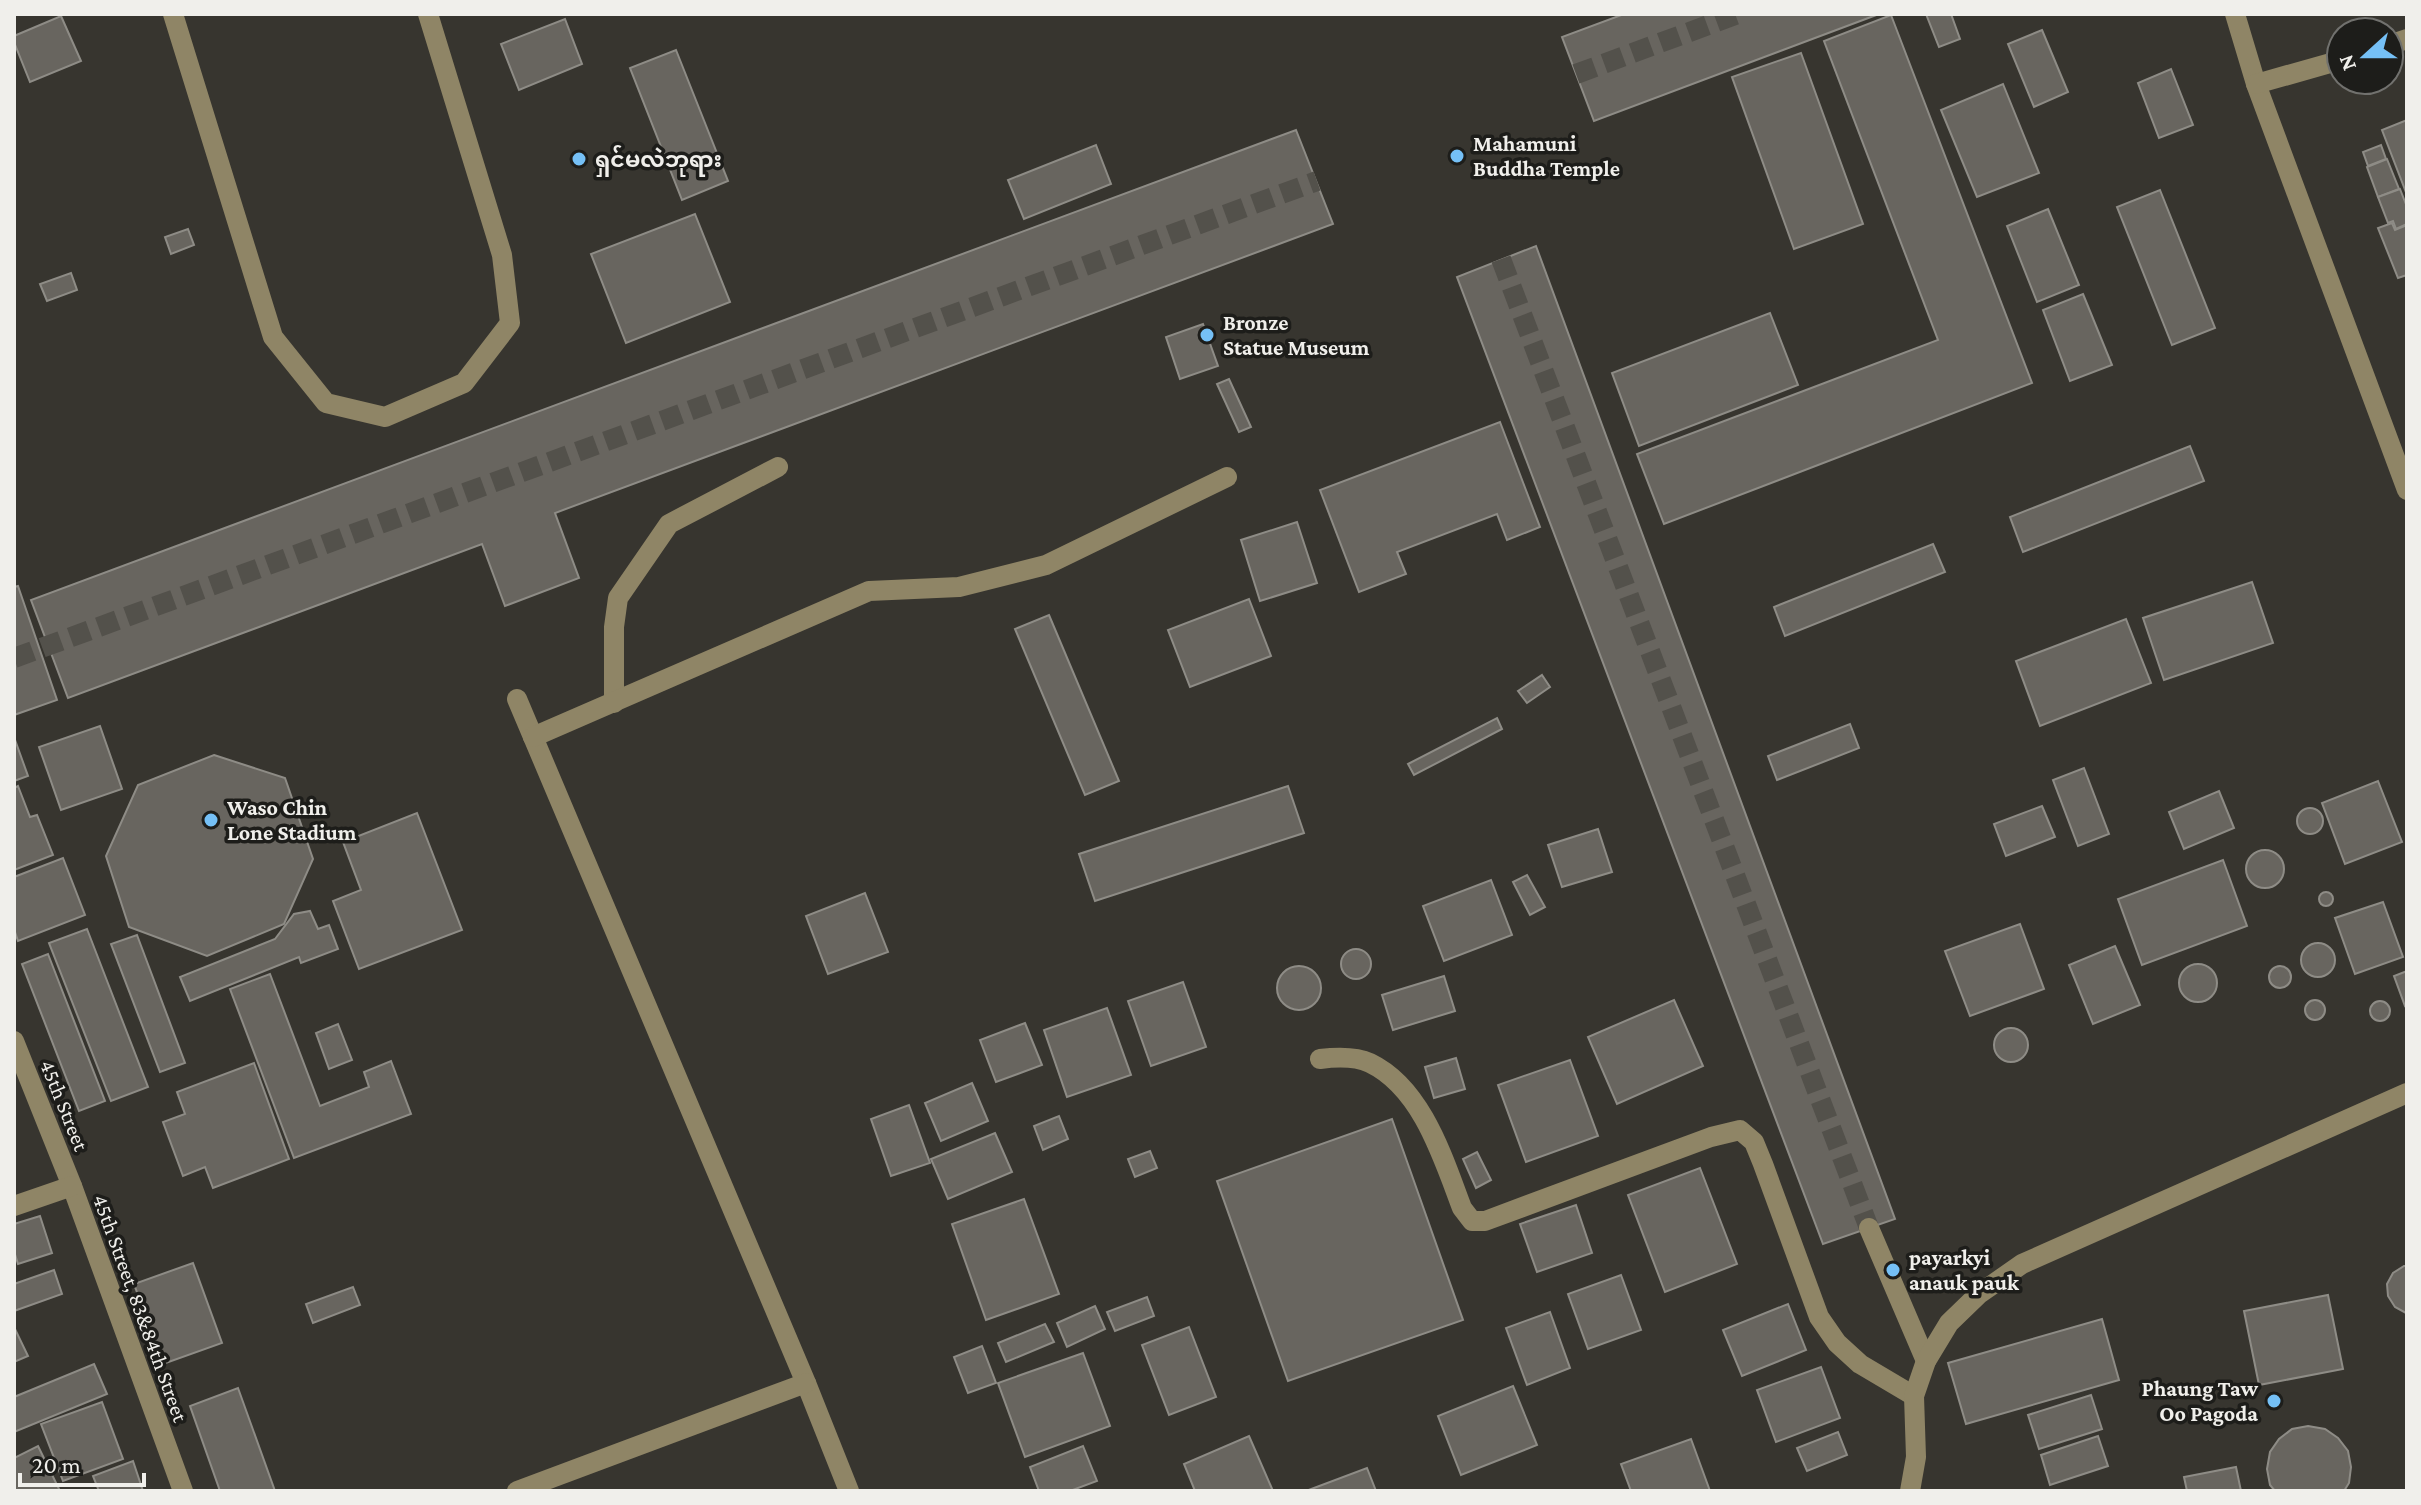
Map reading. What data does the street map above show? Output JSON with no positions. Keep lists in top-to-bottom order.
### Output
{
  "streets": {
    "street": ["45th Street", "45th Street, 83&84th Street"]
  },
  "crossings": [
    ["45th Street", "45th Street, 83&84th Street"]
  ],
  "places": [
    "Mahamuni Buddha Temple",
    "ရှင်မလဲဘုရား",
    "Bronze Statue Museum",
    "Waso Chin Lone Stadium",
    "payarkyi anauk pauk",
    "Phaung Taw Oo Pagoda"
  ],
  "scale_bar": "20 m",
  "north": "left"
}
